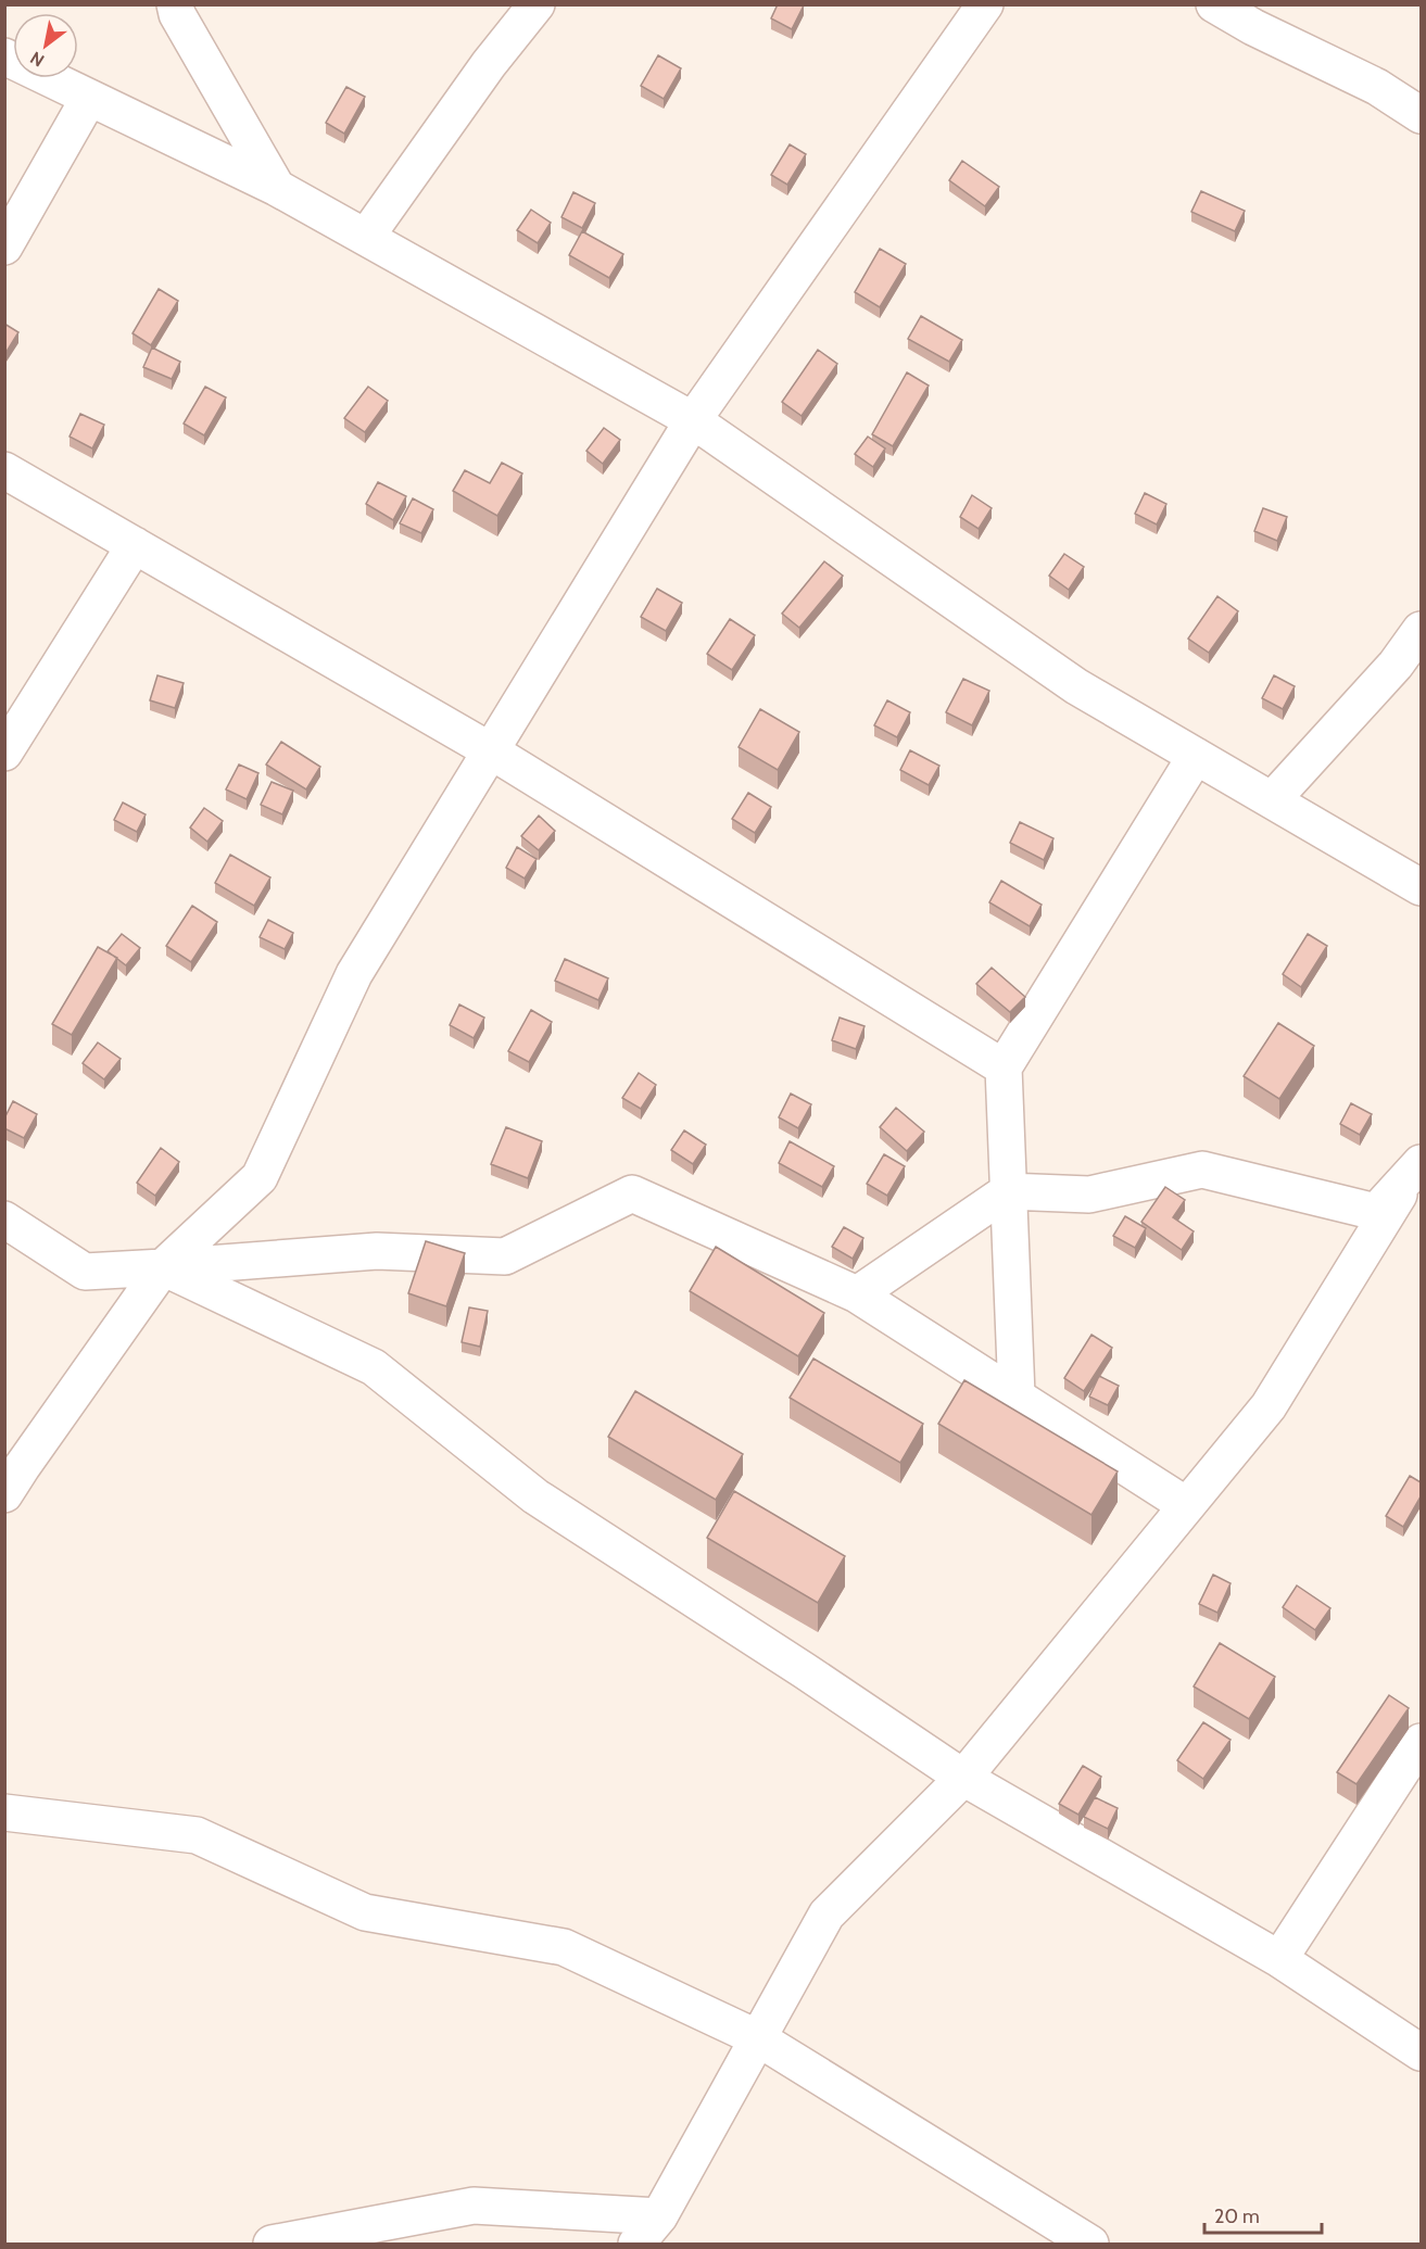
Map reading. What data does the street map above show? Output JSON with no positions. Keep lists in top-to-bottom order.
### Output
{
  "scale_bar": "20 m",
  "north": "bottom left"
}
